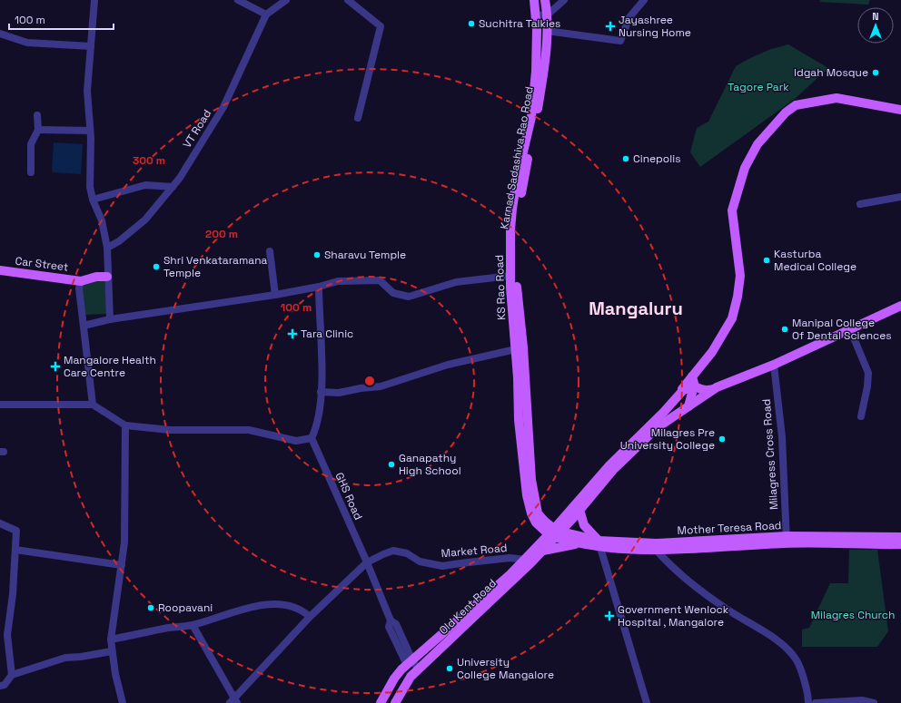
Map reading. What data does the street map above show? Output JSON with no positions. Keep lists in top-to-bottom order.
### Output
{
  "streets": {
    "main road": [
      "Karnad Sadashiva Rao Road",
      "Car Street",
      "KS Rao Road",
      "Mother Teresa Road",
      "Old Kent Road"
    ],
    "street": [
      "VT Road",
      "Milagress Cross Road",
      "GHS Road",
      "Market Road"
    ]
  },
  "crossings": [
    ["Karnad Sadashiva Rao Road", "KS Rao Road"],
    ["Karnad Sadashiva Rao Road", "Old Kent Road"],
    ["Milagress Cross Road", "Mother Teresa Road"],
    ["GHS Road", "Market Road"],
    ["GHS Road", "Old Kent Road"]
  ],
  "districts": ["Mangaluru"],
  "parks": ["Tagore Park", "Milagres Church"],
  "places": {
    "other": [
      "Suchitra Talkies",
      "Idgah Mosque",
      "Cinepolis",
      "Sharavu Temple",
      "Kasturba Medical College",
      "Shri Venkataramana Temple",
      "Manipal College Of Dental Sciences",
      "Milagres Pre University College",
      "Ganapathy High School",
      "Roopavani",
      "University College Mangalore"
    ],
    "health": [
      "Jayashree Nursing Home",
      "Tara Clinic",
      "Mangalore Health Care Centre",
      "Government Wenlock Hospital , Mangalore"
    ]
  },
  "scale_bar": "100 m",
  "north": "top",
  "rings": ["300 m", "200 m", "100 m"]
}
